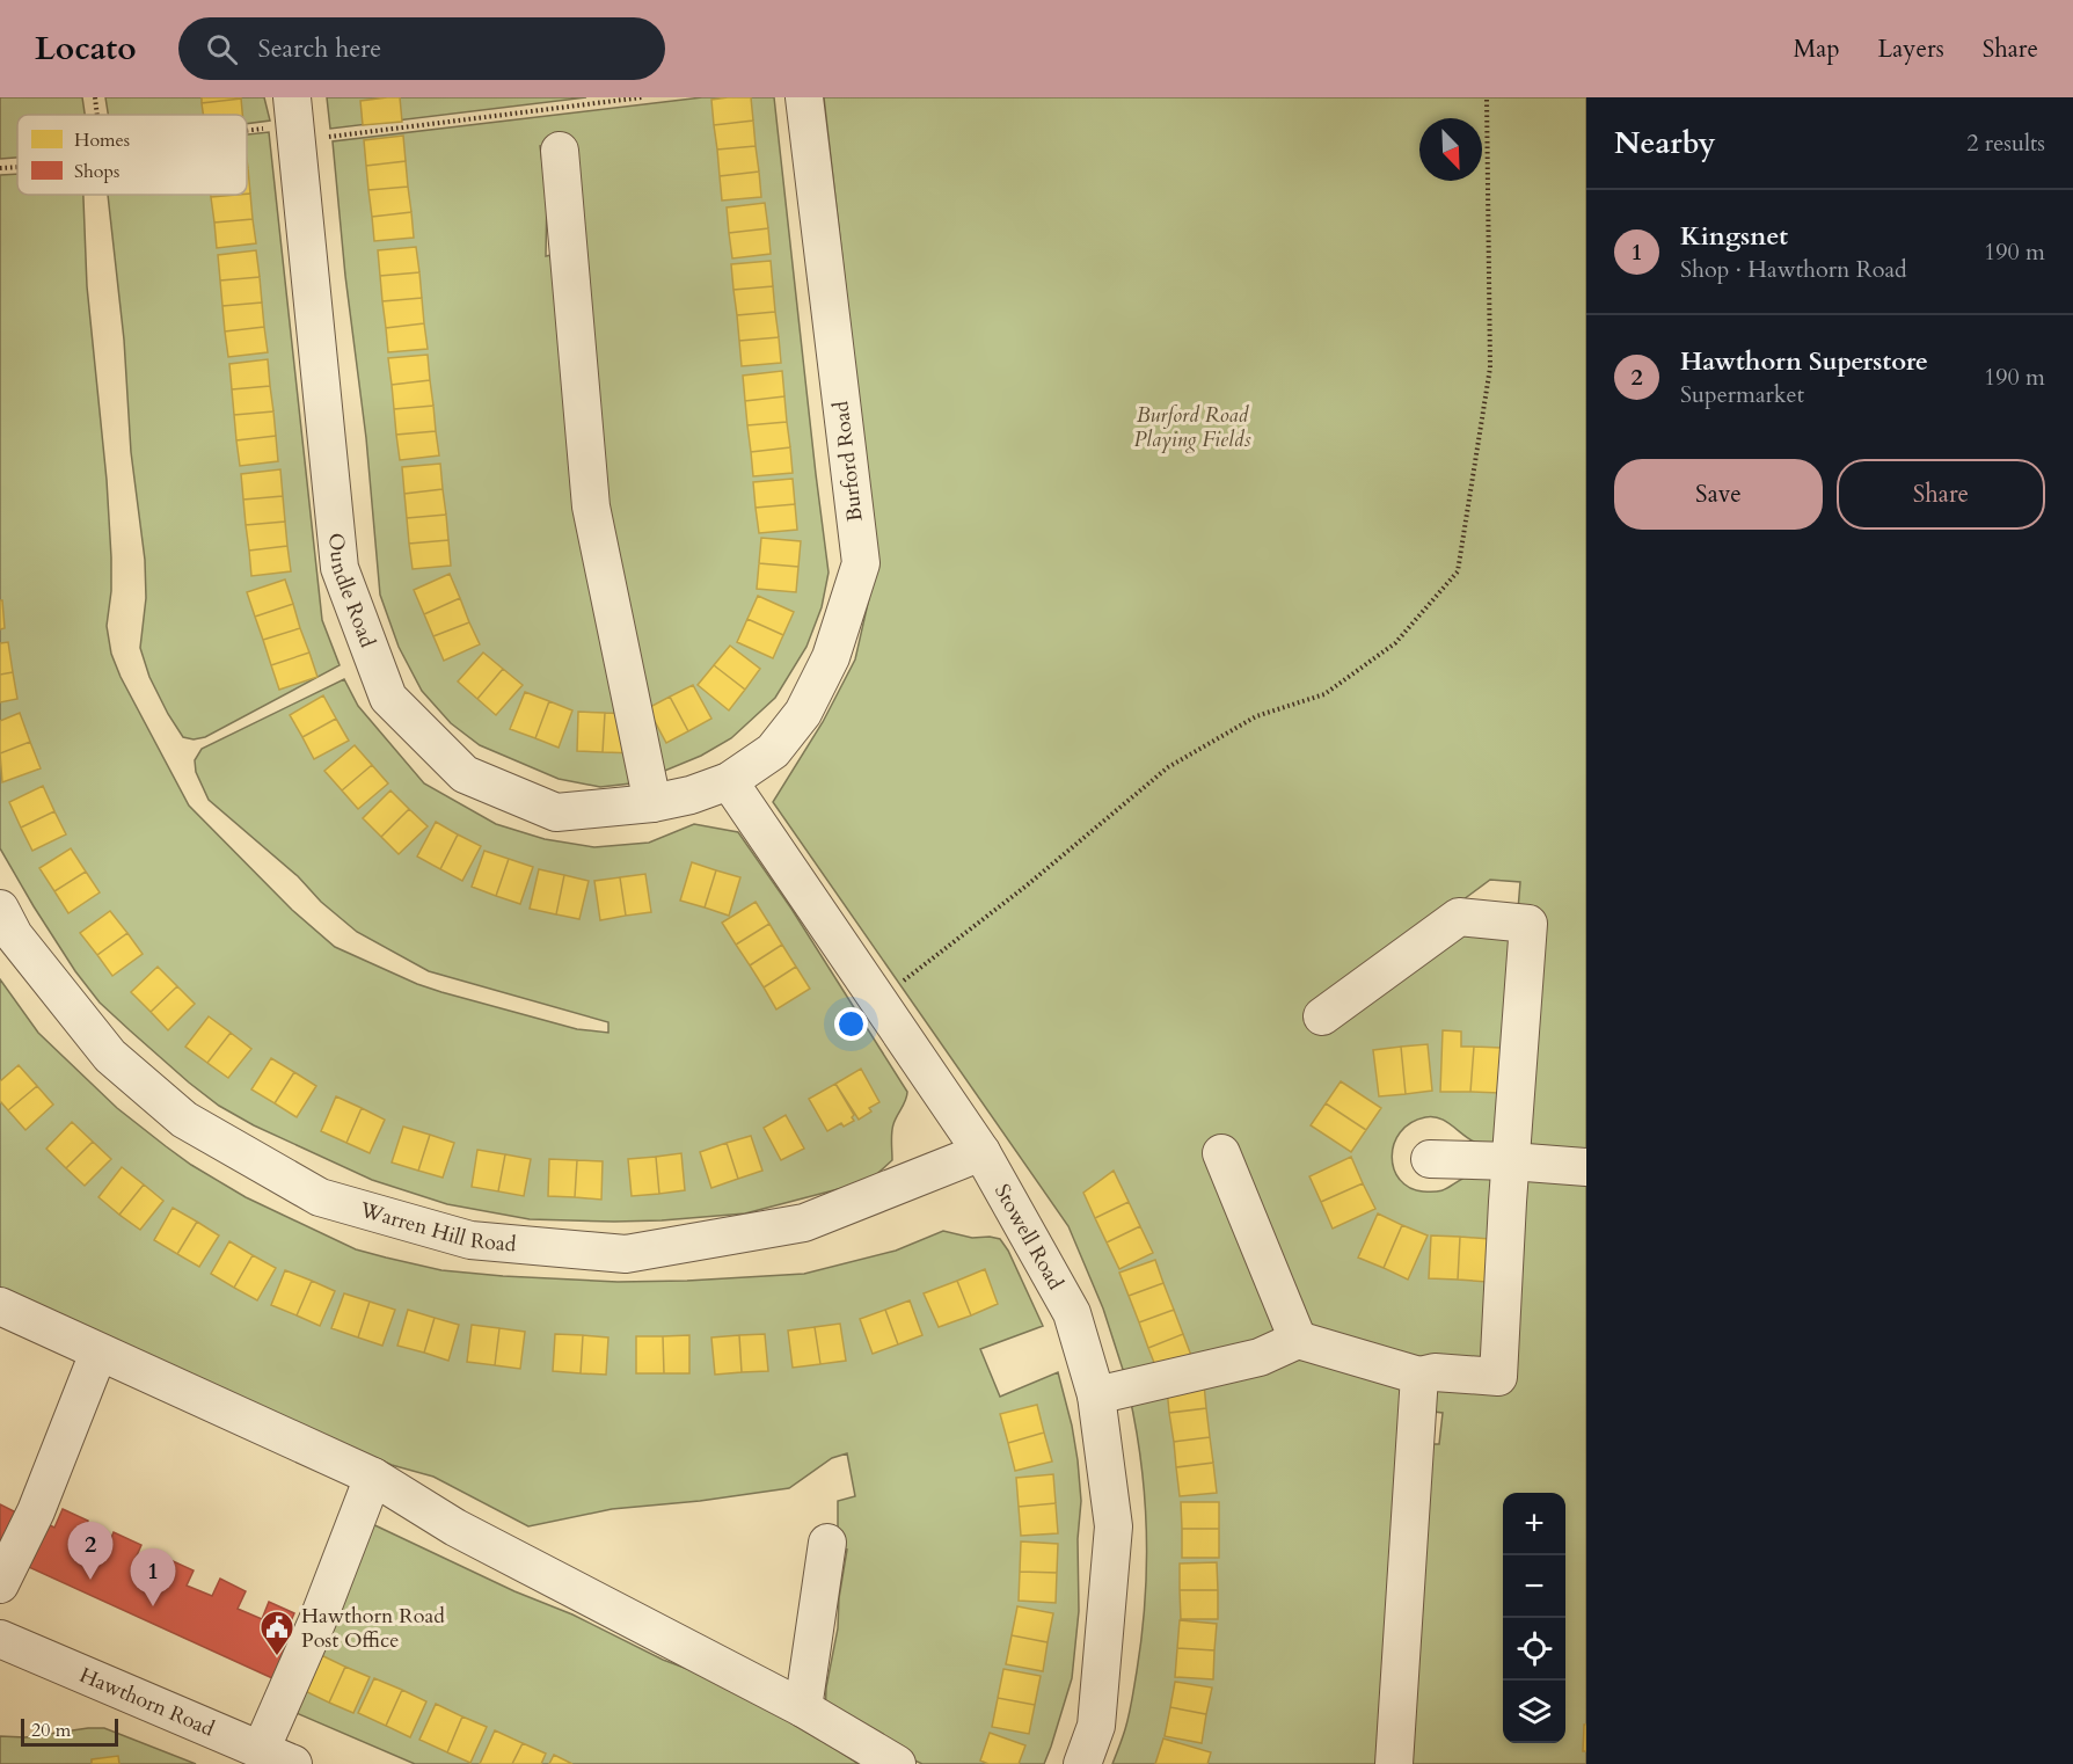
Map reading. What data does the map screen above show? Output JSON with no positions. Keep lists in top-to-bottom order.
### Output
{
  "streets": {
    "street": [
      "Burford Road",
      "Oundle Road",
      "Warren Hill Road",
      "Stowell Road",
      "Hawthorn Road"
    ]
  },
  "crossings": [
    ["Burford Road", "Oundle Road"],
    ["Burford Road", "Stowell Road"],
    ["Oundle Road", "Stowell Road"],
    ["Warren Hill Road", "Stowell Road"]
  ],
  "parks": ["Burford Road Playing Fields"],
  "places": {
    "public building": ["Hawthorn Road Post Office"]
  },
  "legend": ["Homes", "Shops"],
  "scale_bar": "20 m",
  "north": "bottom right",
  "page": {
    "header": "Locato",
    "search": "Search here",
    "nav": ["Map", "Layers", "Share"],
    "heading": ["Nearby", "2 results"],
    "list": [
      {
        "mark": "1",
        "name": "Kingsnet",
        "note": "Shop · Hawthorn Road",
        "value": "190 m"
      },
      {
        "mark": "2",
        "name": "Hawthorn Superstore",
        "note": "Supermarket",
        "value": "190 m"
      }
    ],
    "buttons": ["Save", "Share"],
    "map_buttons": ["+", "−"],
    "pins": ["2", "1"],
    "scale": "20 m"
  }
}
